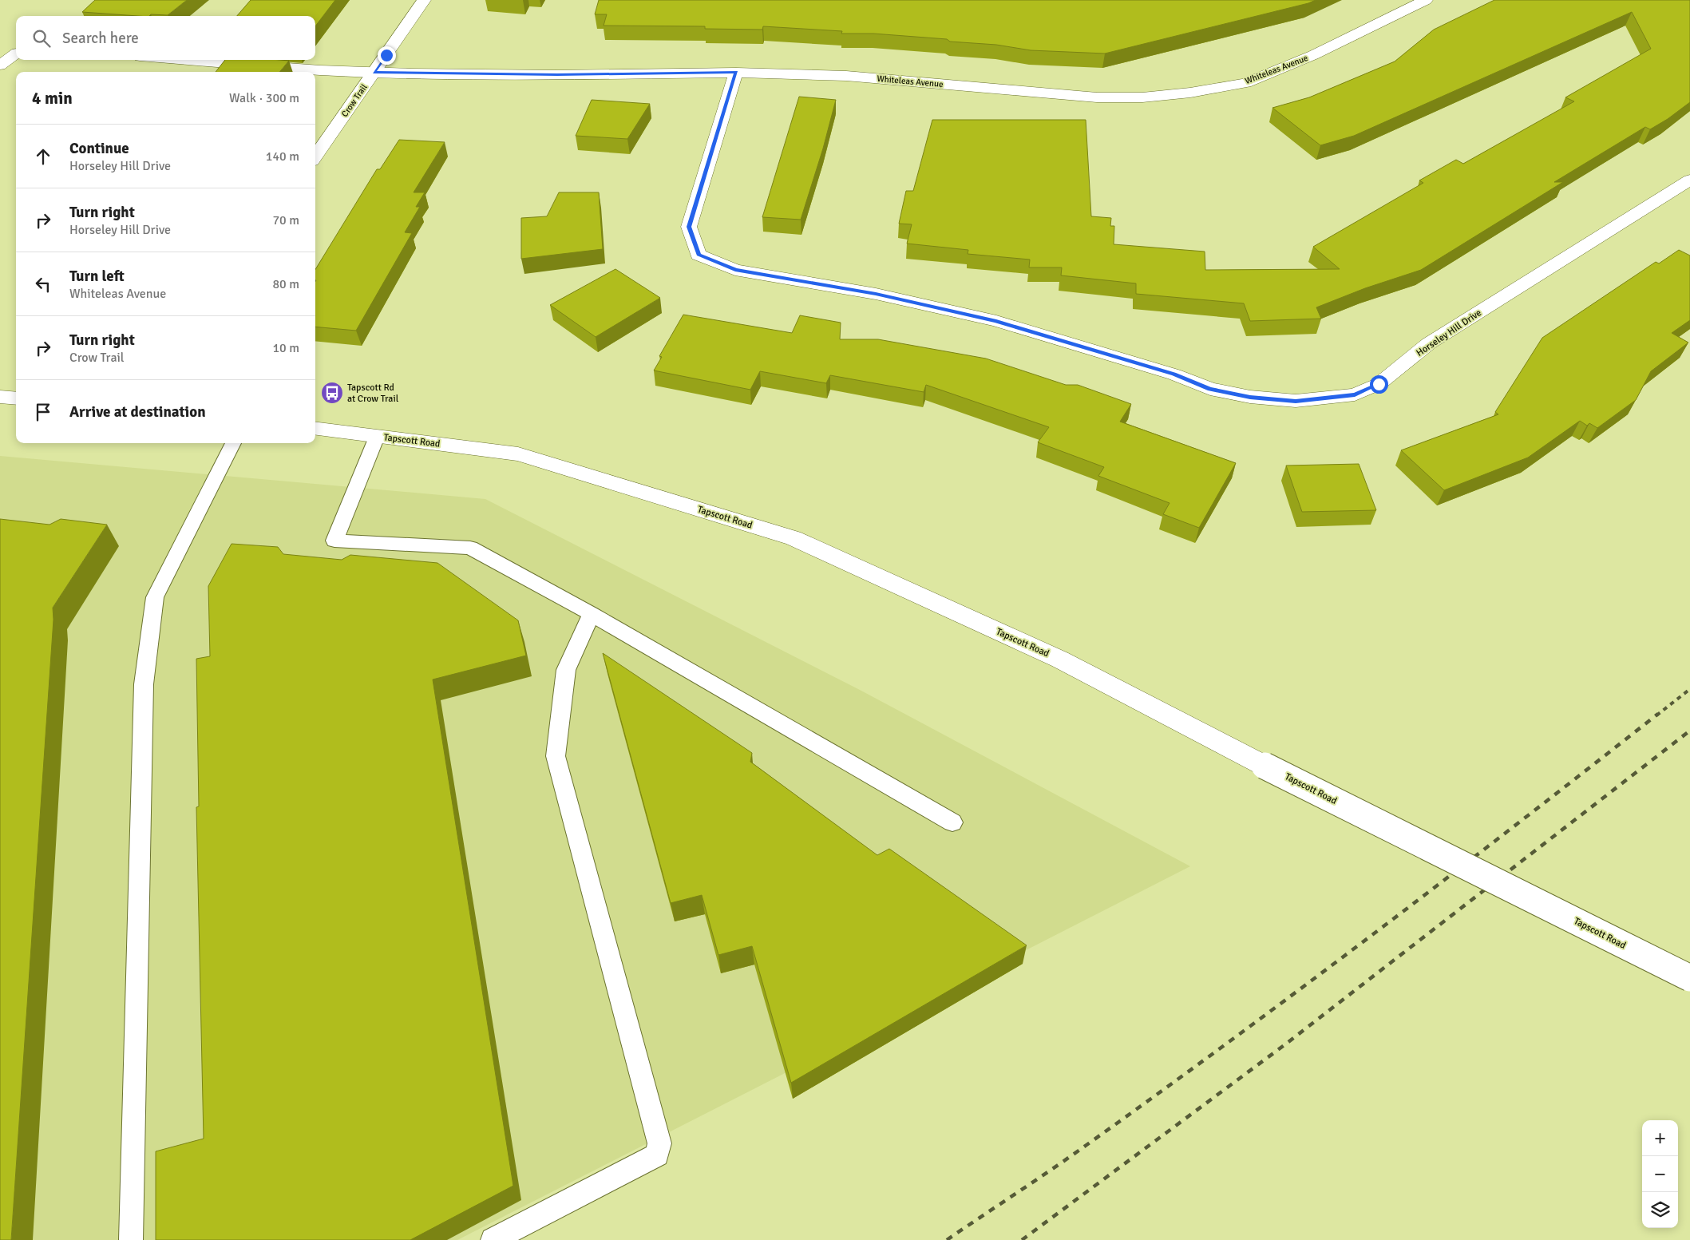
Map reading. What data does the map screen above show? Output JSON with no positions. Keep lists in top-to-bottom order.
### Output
{
  "streets": {
    "street": [
      "Whiteleas Avenue",
      "Crow Trail",
      "Horseley Hill Drive",
      "Tapscott Road"
    ]
  },
  "crossings": [
    ["Whiteleas Avenue", "Crow Trail"],
    ["Whiteleas Avenue", "Horseley Hill Drive"]
  ],
  "places": {
    "bus stop": ["Tapscott Rd at Crow Trail"]
  },
  "page": {
    "search": "Search here",
    "heading": ["4 min", "Walk · 300 m"],
    "list": [
      ["Continue", "Horseley Hill Drive", "140 m"],
      ["Turn right", "Horseley Hill Drive", "70 m"],
      ["Turn left", "Whiteleas Avenue", "80 m"],
      ["Turn right", "Crow Trail", "10 m"],
      "Arrive at destination"
    ],
    "map_buttons": ["+", "−"]
  }
}
